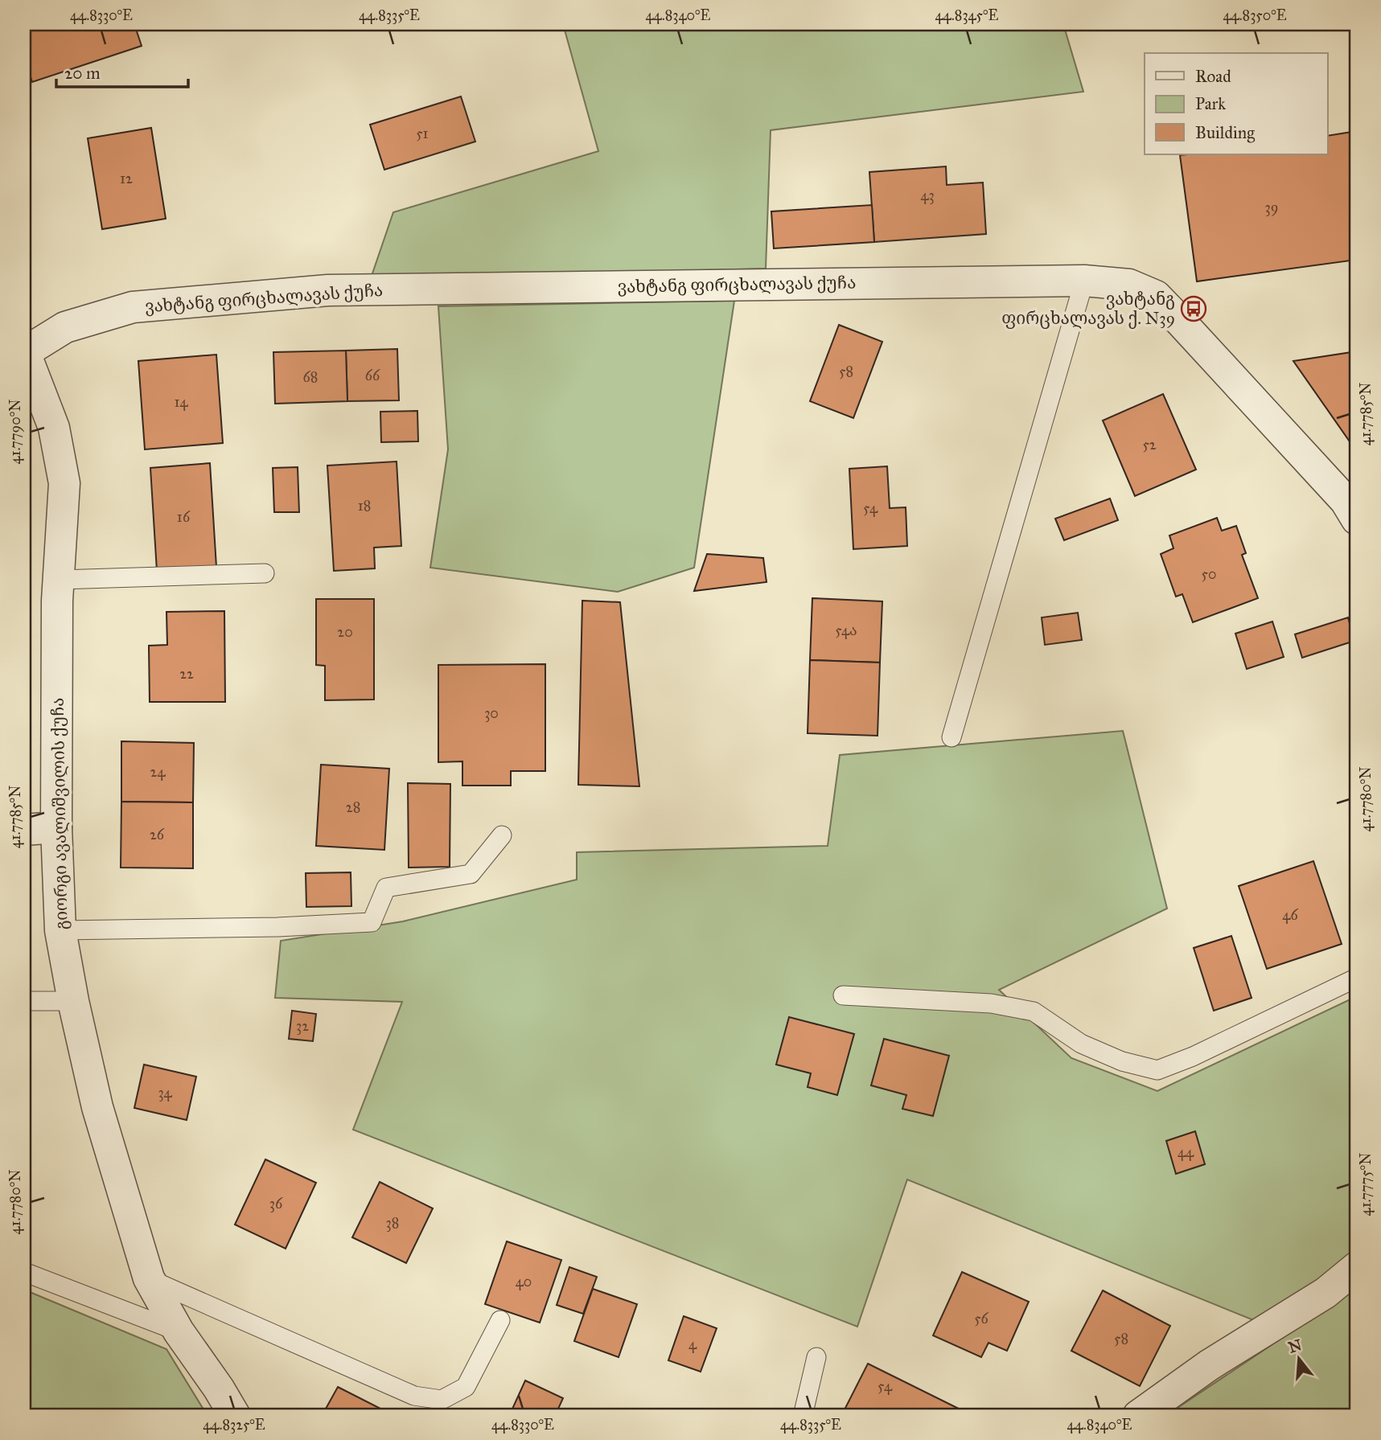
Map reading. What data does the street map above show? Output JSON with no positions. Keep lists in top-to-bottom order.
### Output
{
  "streets": {
    "street": ["ვახტანგ ფირცხალავას ქუჩა", "გიორგი ავალიშვილის ქუჩა"]
  },
  "crossings": [
    ["ვახტანგ ფირცხალავას ქუჩა", "გიორგი ავალიშვილის ქუჩა"]
  ],
  "places": {
    "bus stop": ["ვახტანგ ფირცხალავას ქ. N39"]
  },
  "house_numbers": [
    "51",
    "12",
    "43",
    "39",
    "58",
    "66",
    "68",
    "14",
    "52",
    "18",
    "54",
    "16",
    "50",
    "54ა",
    "20",
    "22",
    "30",
    "24",
    "28",
    "26",
    "46",
    "32",
    "34",
    "44",
    "36",
    "38",
    "40",
    "56",
    "58",
    "4",
    "54"
  ],
  "legend": ["Road", "Park", "Building"],
  "scale_bar": "20 m",
  "north": "top",
  "coordinates": [
    "44.8330°E",
    "44.8335°E",
    "44.8340°E",
    "44.8345°E",
    "44.8350°E",
    "41.7785°N",
    "41.7790°N",
    "41.7780°N",
    "41.7775°N",
    "44.8325°E"
  ]
}
